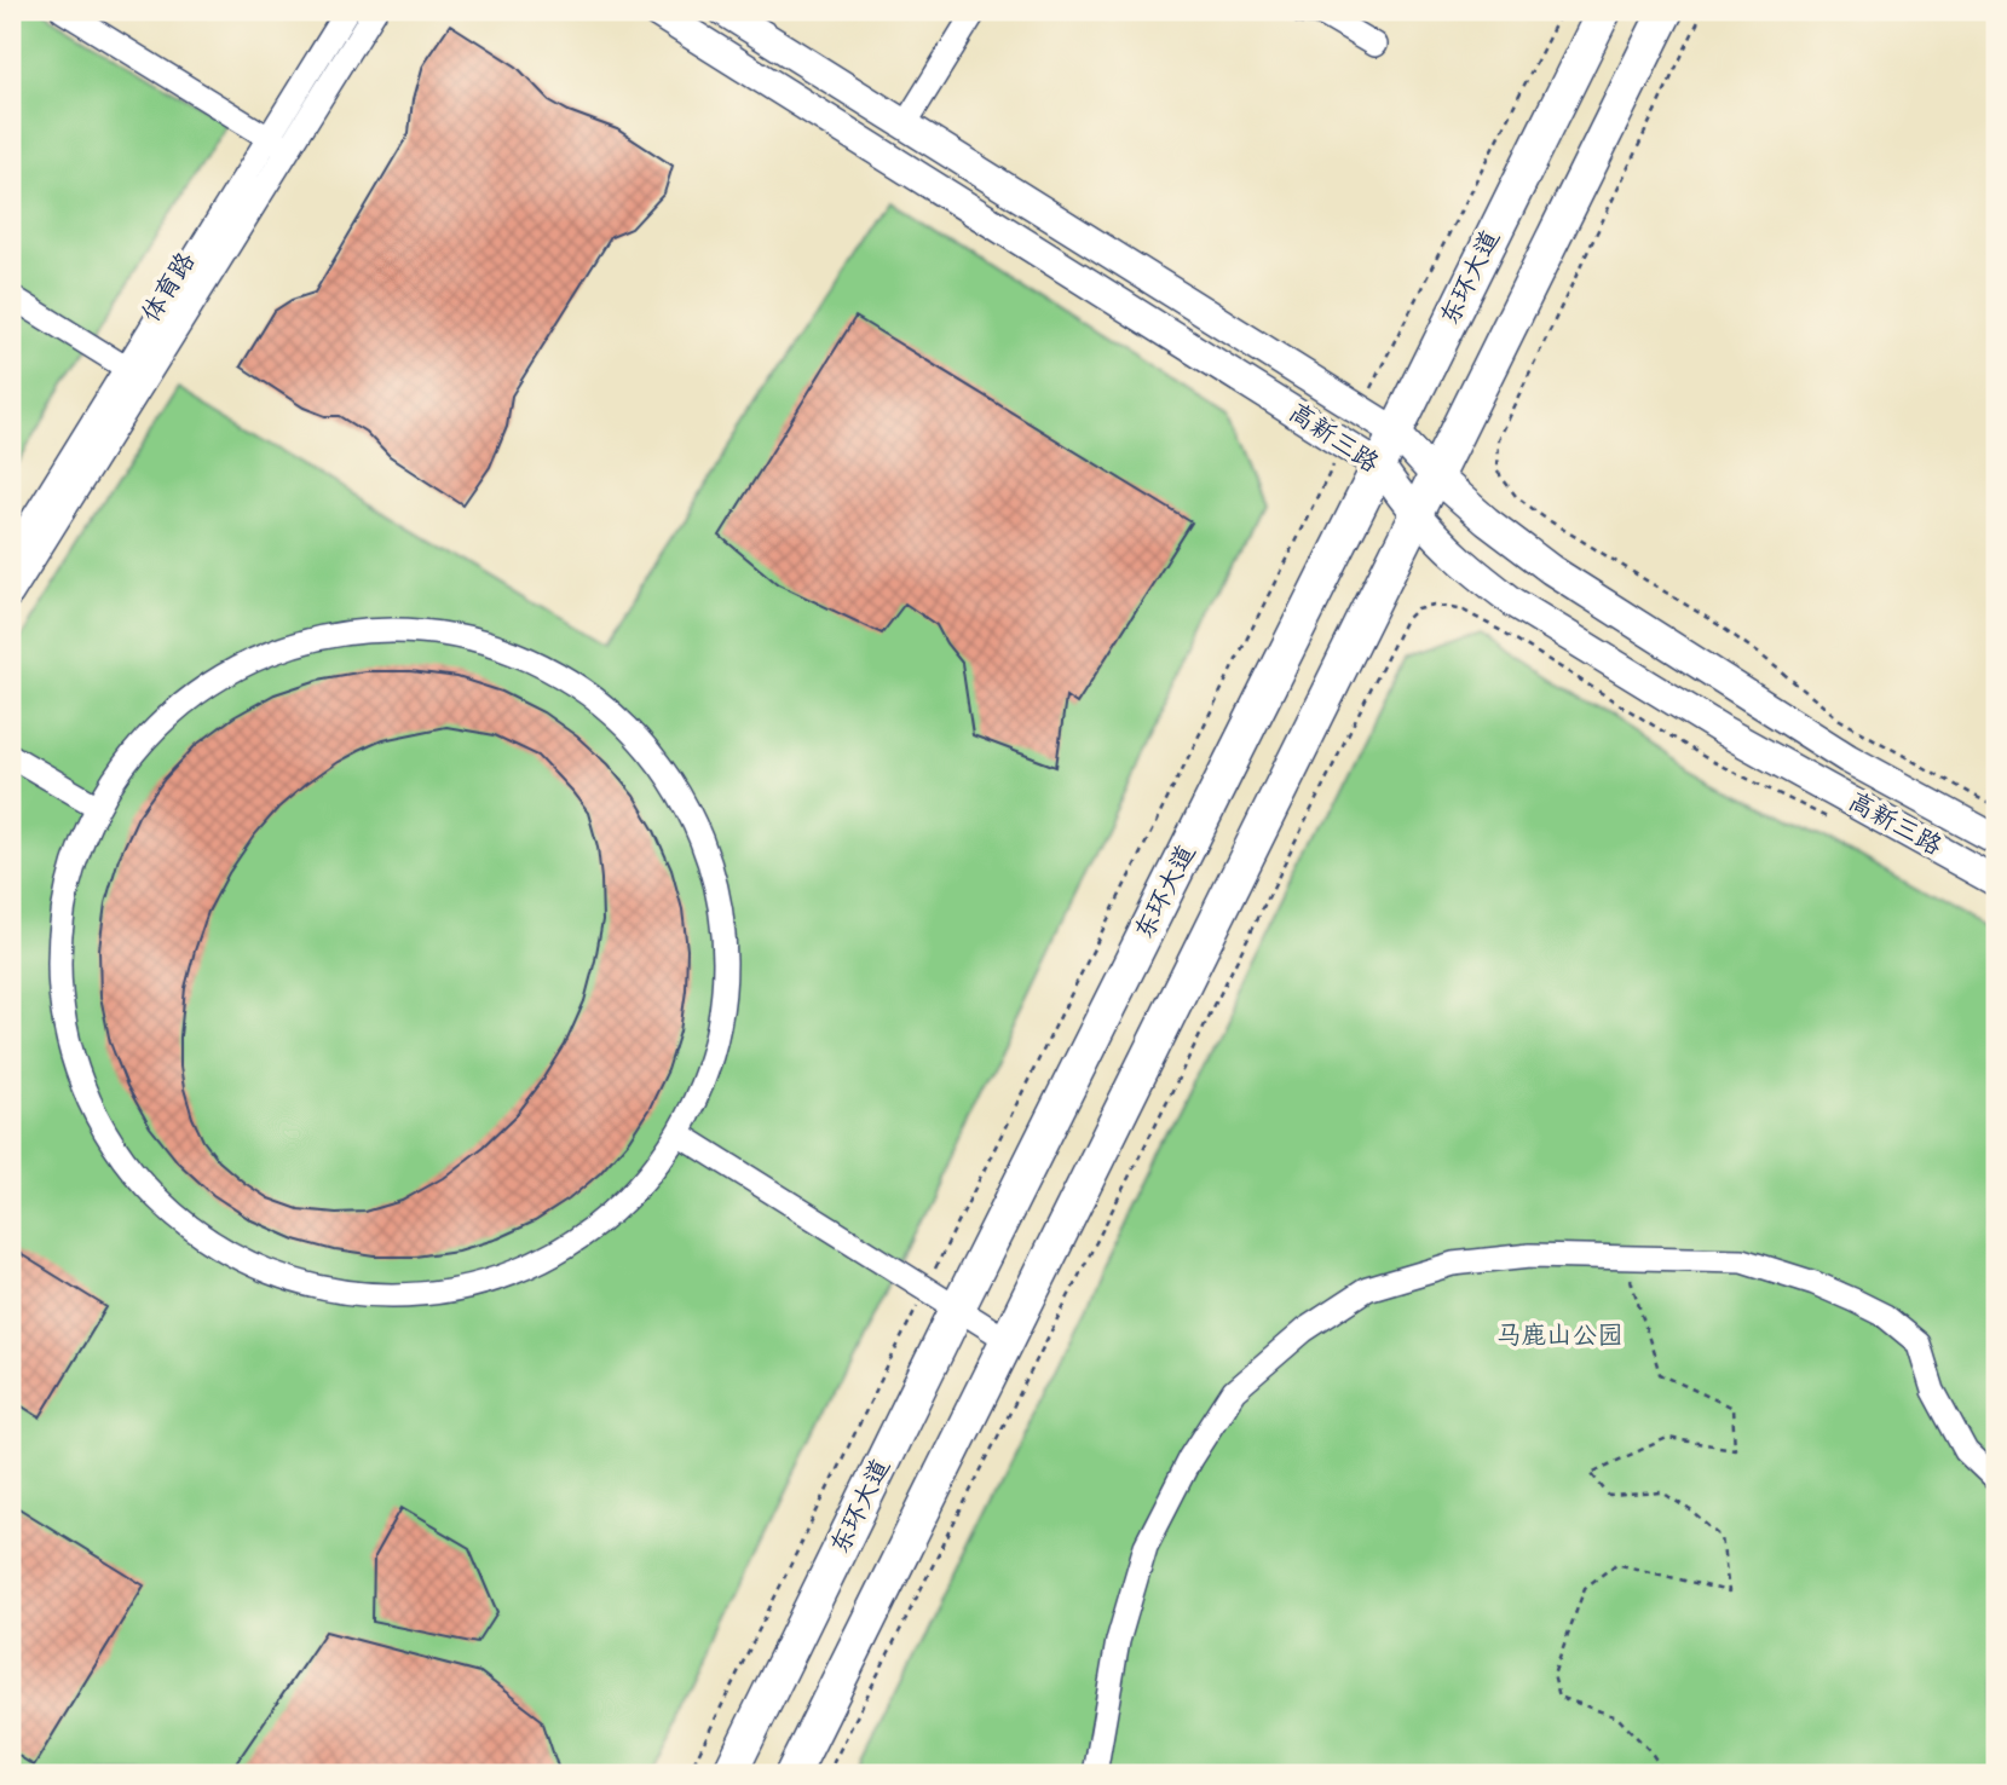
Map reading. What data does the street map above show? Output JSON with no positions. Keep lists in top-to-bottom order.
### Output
{
  "streets": {
    "highway": ["东环大道"],
    "main road": ["高新三路"],
    "street": ["体育路"]
  },
  "crossings": [
    ["东环大道", "高新三路"]
  ],
  "parks": ["马鹿山公园"]
}
